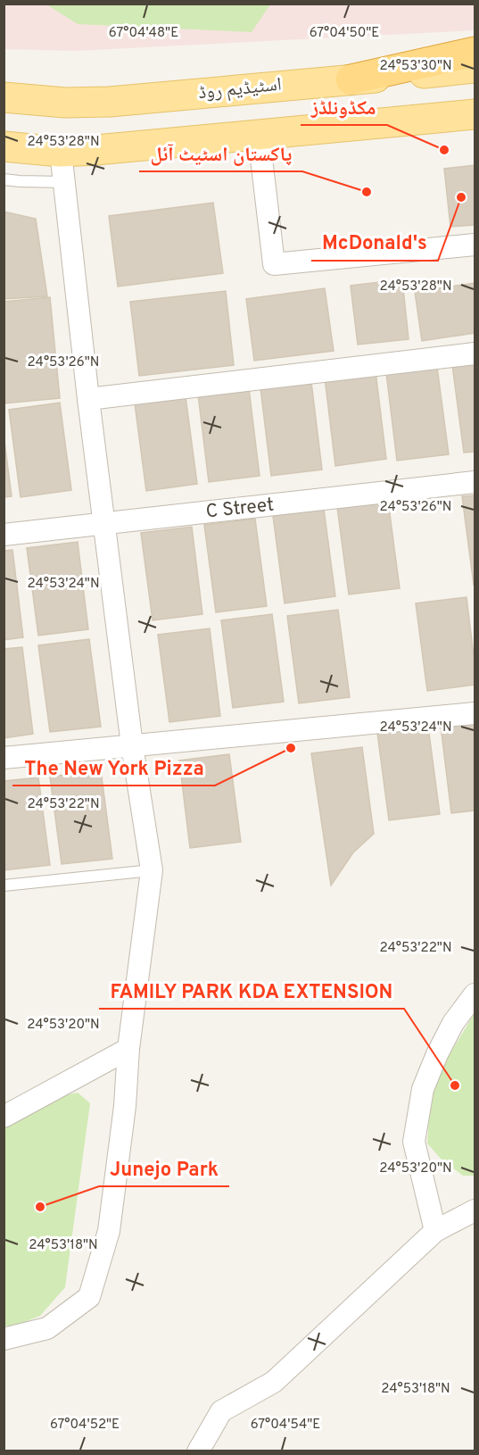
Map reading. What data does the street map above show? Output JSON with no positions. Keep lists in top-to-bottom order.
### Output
{
  "streets": {
    "main road": ["اسٹیڈیم روڈ"],
    "street": ["C Street"]
  },
  "places": [
    "مکڈونلڈز",
    "پاکستان اسٹیٹ آئل",
    "McDonald's",
    "The New York Pizza",
    "FAMILY PARK KDA EXTENSION",
    "Junejo Park"
  ],
  "coordinates": [
    "67°04'48\"E",
    "67°04'50\"E",
    "24°53'30\"N",
    "24°53'28\"N",
    "24°53'26\"N",
    "24°53'24\"N",
    "24°53'22\"N",
    "24°53'20\"N",
    "24°53'18\"N",
    "67°04'52\"E",
    "67°04'54\"E"
  ]
}
